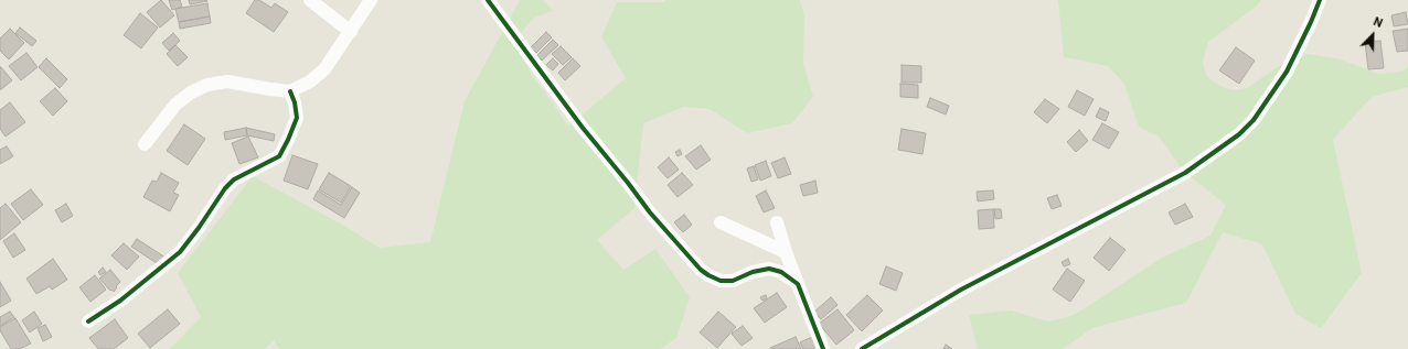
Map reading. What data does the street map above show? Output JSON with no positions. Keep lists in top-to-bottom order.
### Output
{
  "north": "top right"
}
